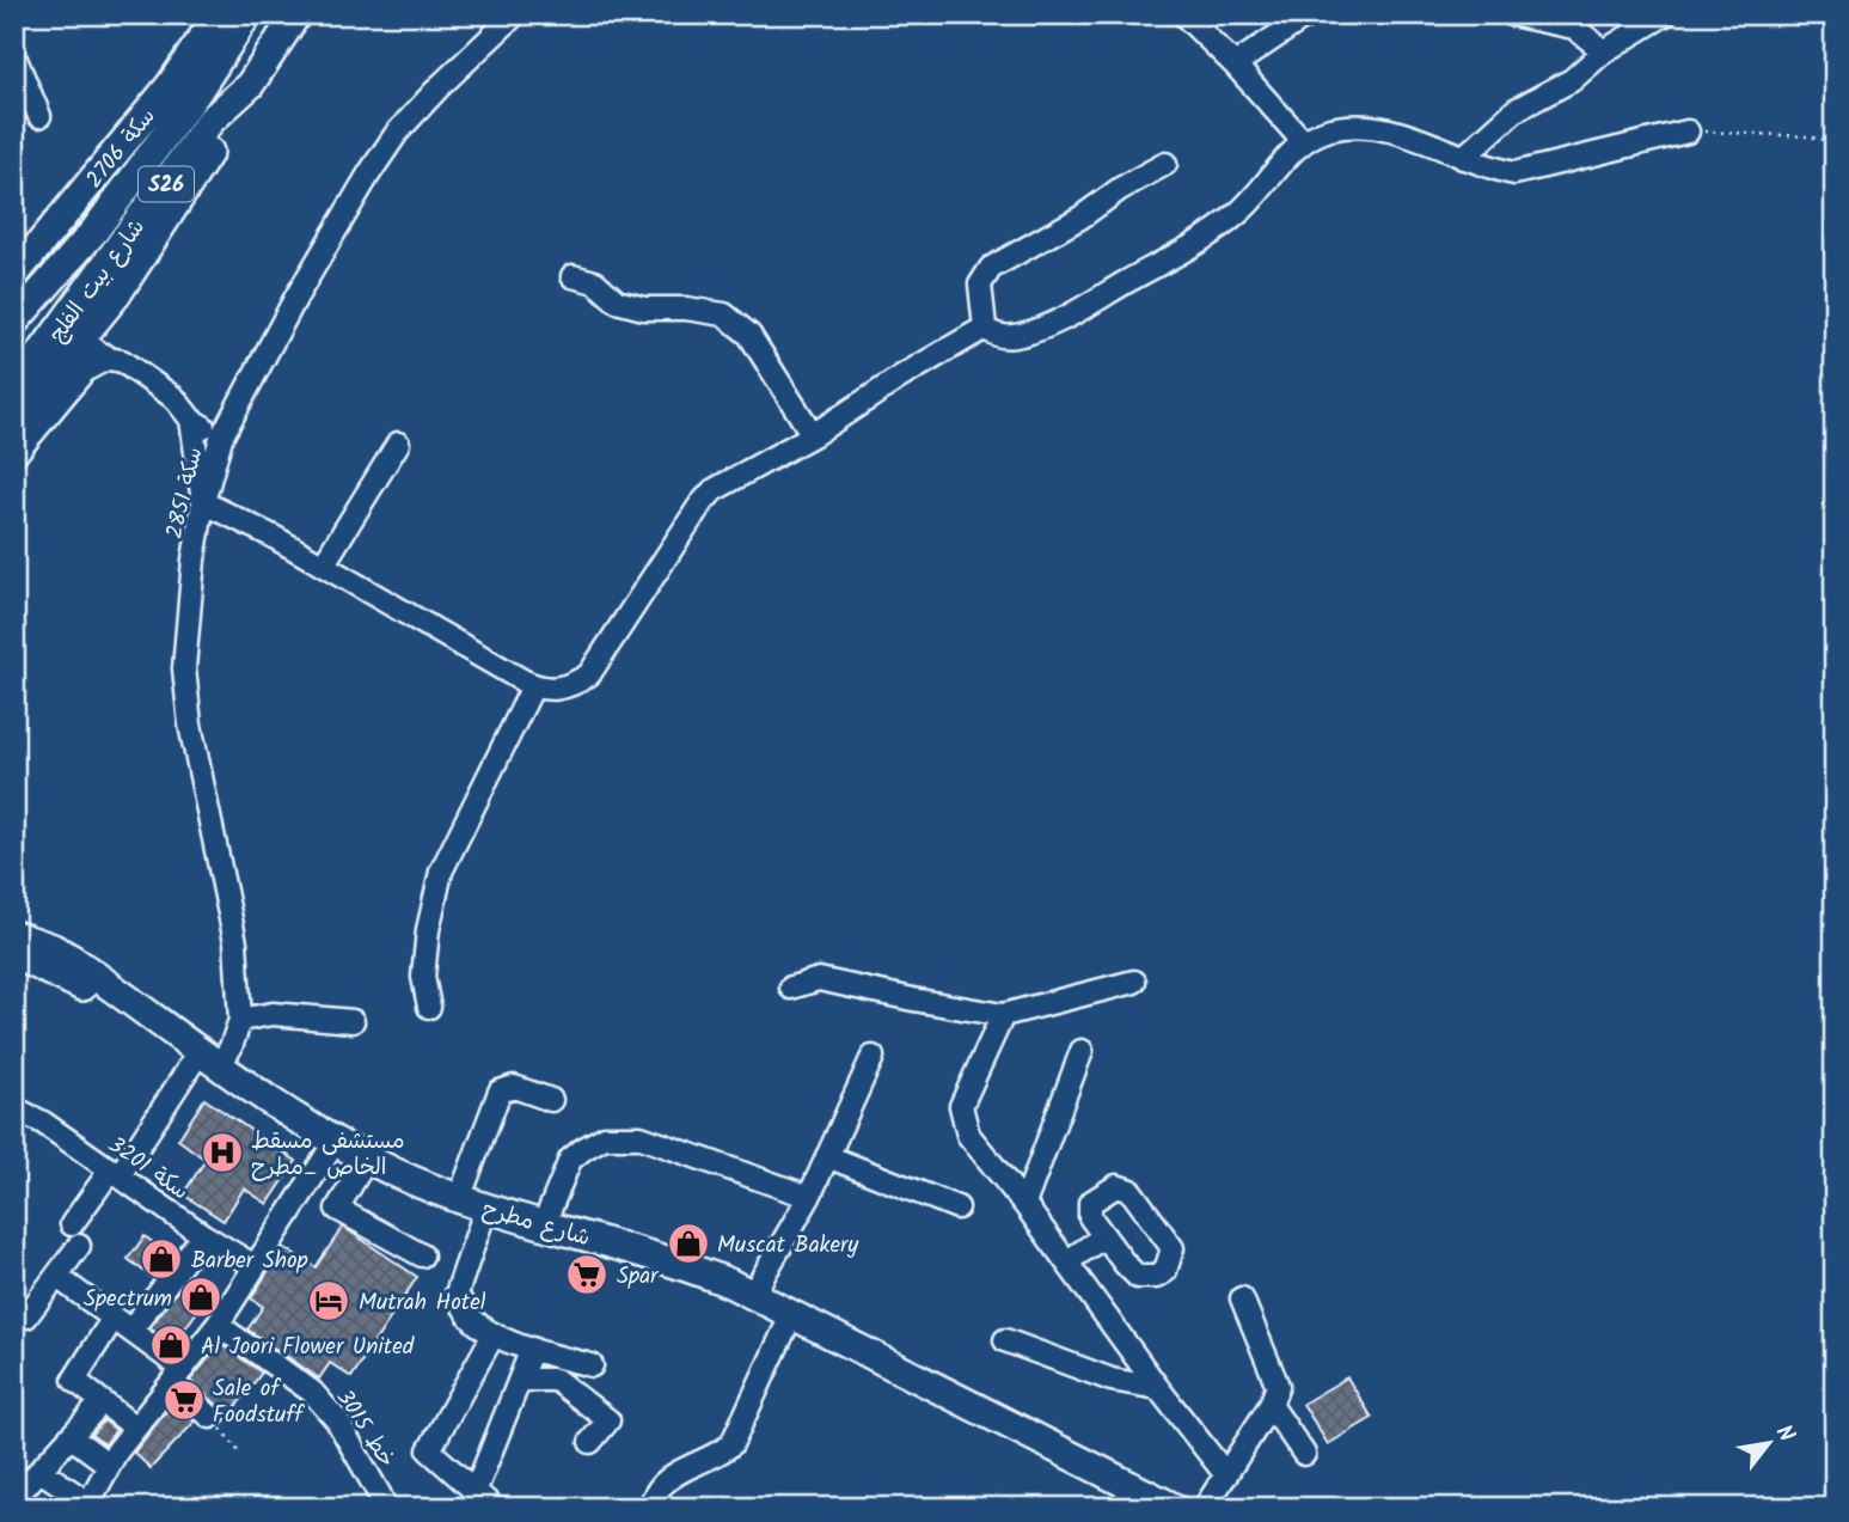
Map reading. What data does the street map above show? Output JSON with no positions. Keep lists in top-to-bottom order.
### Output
{
  "streets": {
    "main road": [
      "سكة 2706",
      "S26",
      "شارع بيت الفلج",
      "شارع مطرح"
    ],
    "street": ["سكة 2851", "سكة 3201", "3015 خط"]
  },
  "crossings": [
    ["سكة 2851", "شارع مطرح"]
  ],
  "places": {
    "hospital": ["مستشفى مسقط الخاص _مطرح"],
    "shop": [
      "Muscat Bakery",
      "Barber Shop",
      "Spectrum",
      "Al Joori Flower United"
    ],
    "supermarket": ["Spar", "Sale of Foodstuff"],
    "hotel": ["Mutrah Hotel"]
  },
  "north": "top right"
}
